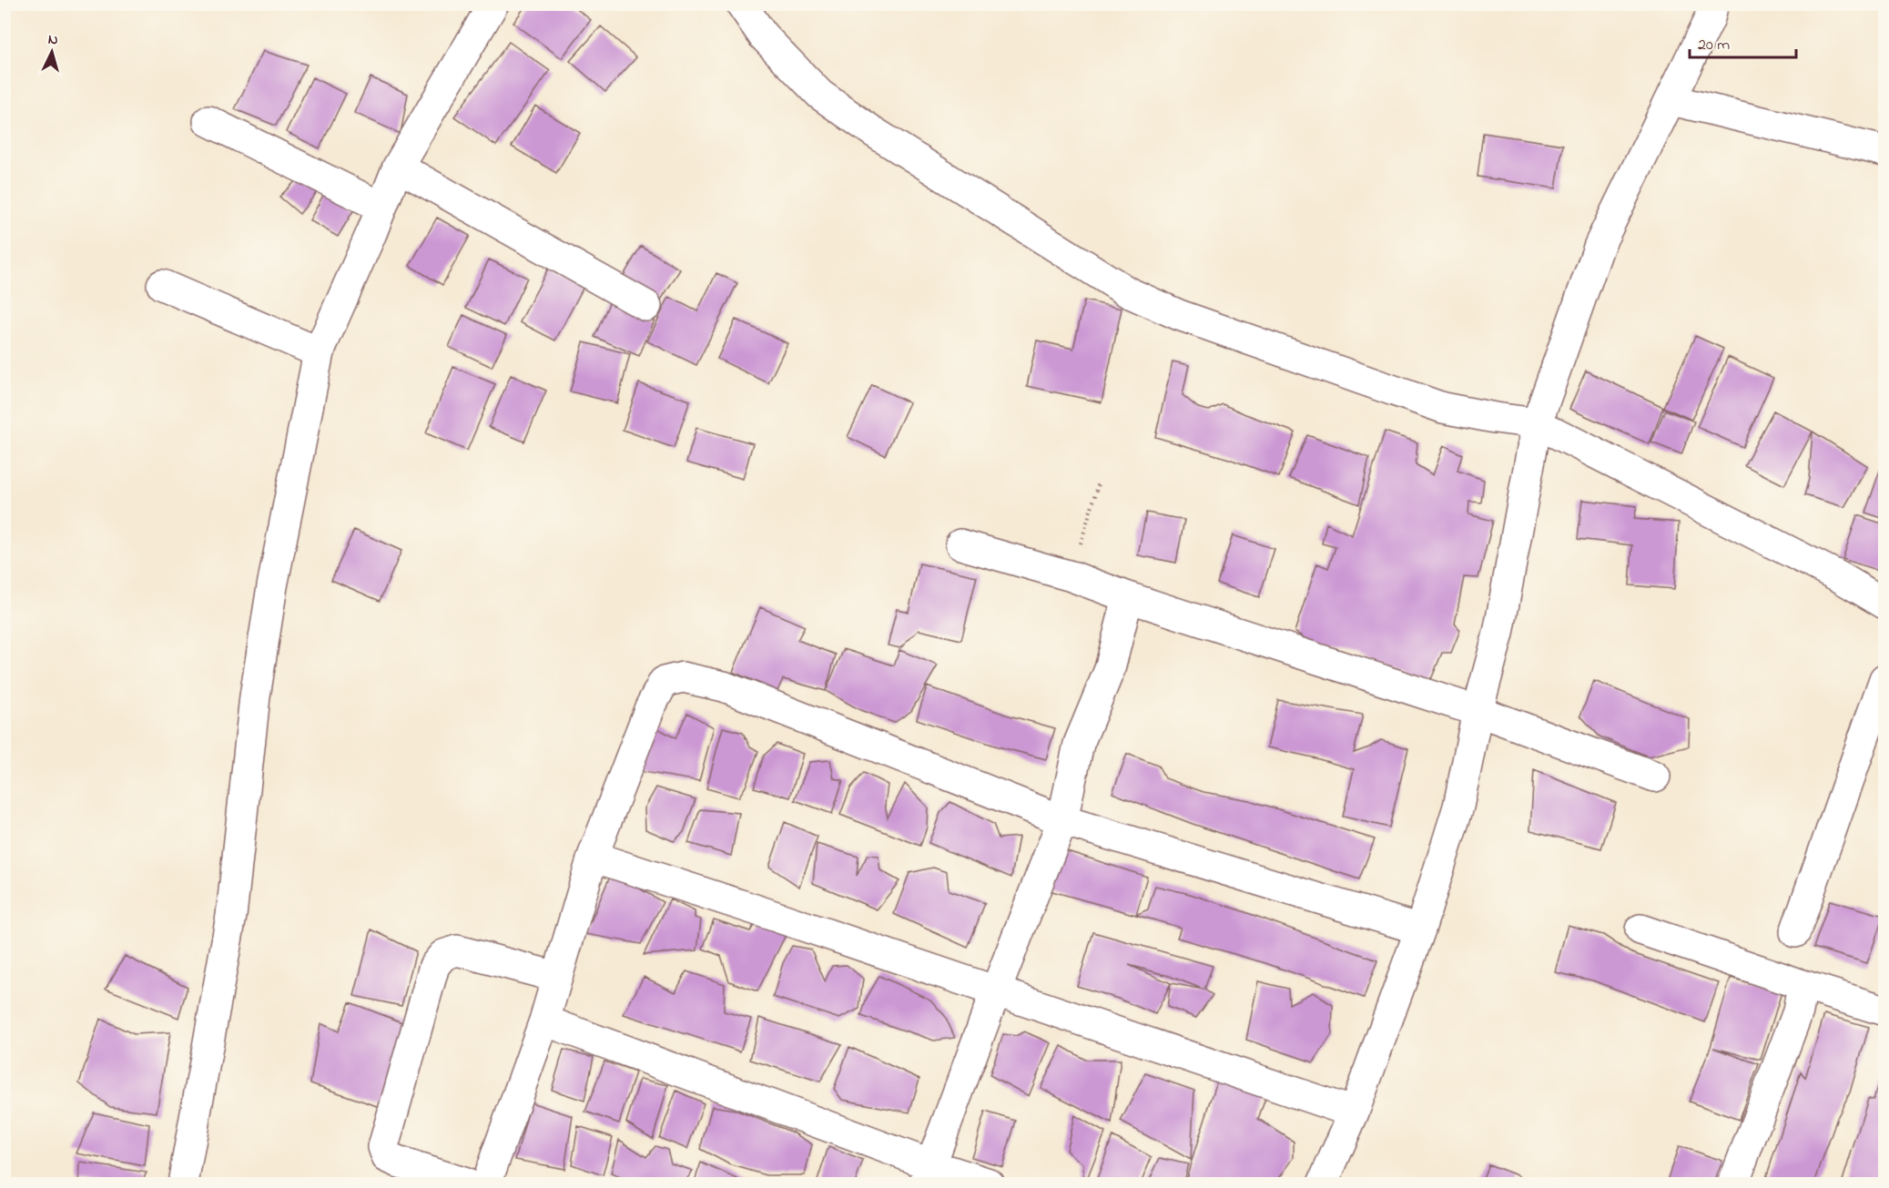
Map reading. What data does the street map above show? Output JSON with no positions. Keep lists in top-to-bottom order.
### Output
{
  "scale_bar": "20 m",
  "north": "top"
}
